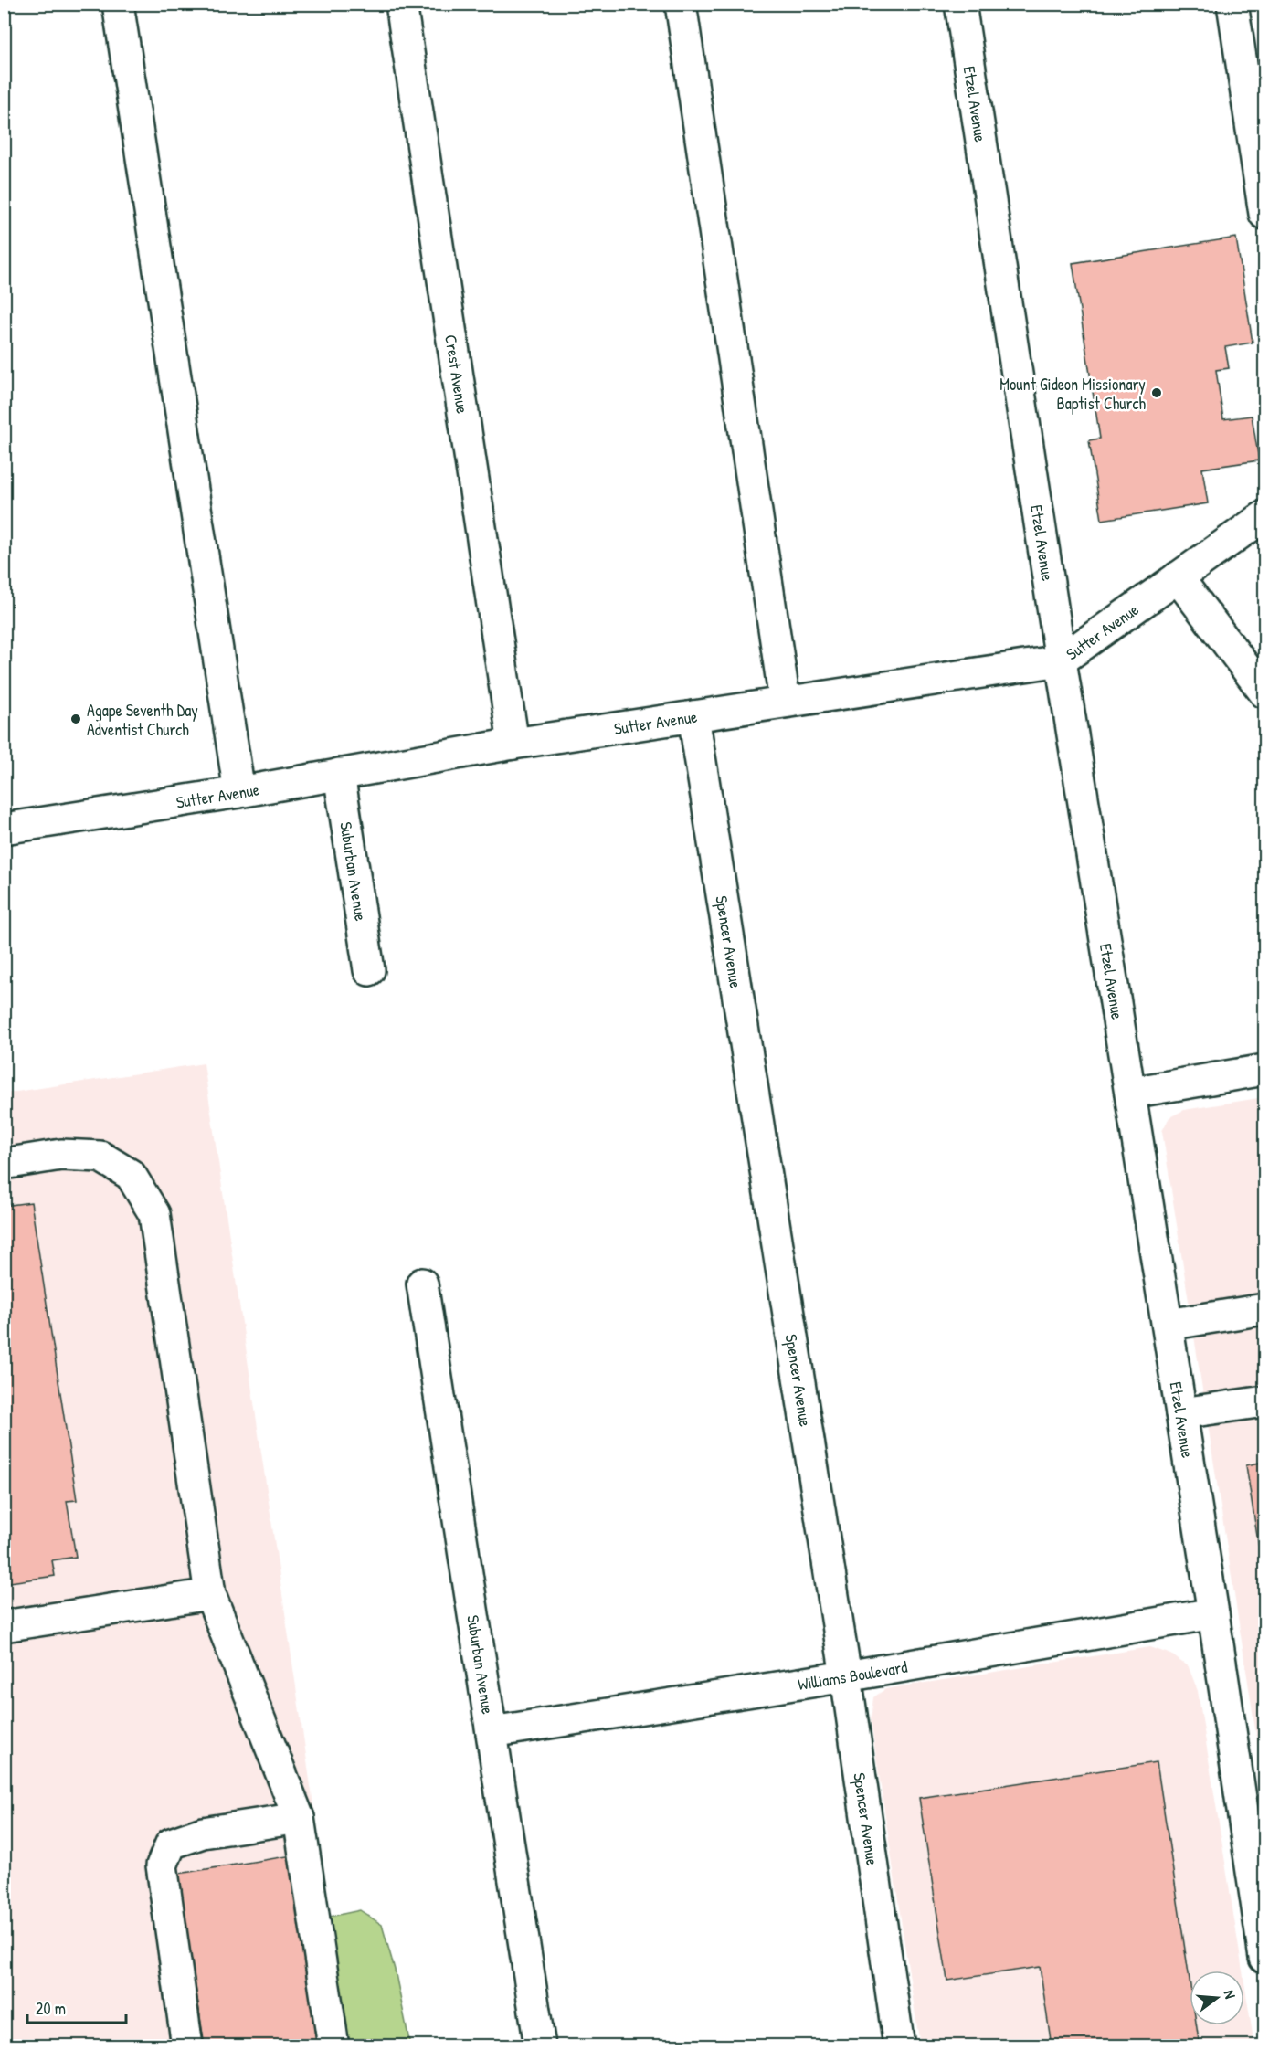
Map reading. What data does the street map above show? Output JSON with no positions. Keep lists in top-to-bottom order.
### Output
{
  "streets": {
    "street": [
      "Etzel Avenue",
      "Crest Avenue",
      "Sutter Avenue",
      "Suburban Avenue",
      "Spencer Avenue",
      "Williams Boulevard"
    ]
  },
  "crossings": [
    ["Etzel Avenue", "Sutter Avenue"],
    ["Etzel Avenue", "Williams Boulevard"],
    ["Crest Avenue", "Sutter Avenue"],
    ["Sutter Avenue", "Suburban Avenue"],
    ["Sutter Avenue", "Spencer Avenue"],
    ["Suburban Avenue", "Williams Boulevard"],
    ["Spencer Avenue", "Williams Boulevard"]
  ],
  "places": ["Mount Gideon Missionary Baptist Church", "Agape Seventh Day Adventist Church"],
  "scale_bar": "20 m",
  "north": "right"
}
